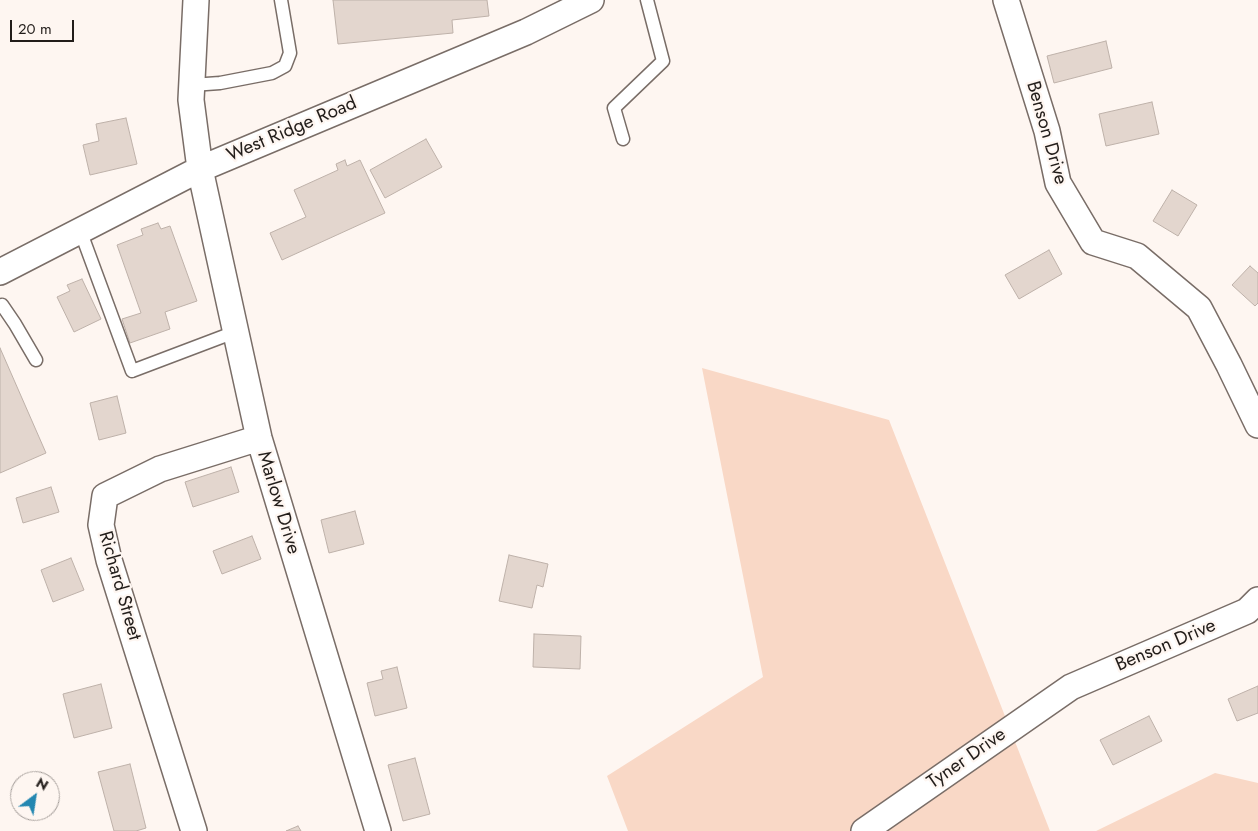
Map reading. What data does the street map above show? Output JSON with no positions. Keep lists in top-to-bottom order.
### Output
{
  "streets": {
    "street": [
      "West Ridge Road",
      "Benson Drive",
      "Marlow Drive",
      "Richard Street",
      "Tyner Drive"
    ]
  },
  "crossings": [
    ["West Ridge Road", "Marlow Drive"],
    ["Benson Drive", "Tyner Drive"],
    ["Marlow Drive", "Richard Street"]
  ],
  "scale_bar": "20 m",
  "north": "top right"
}
